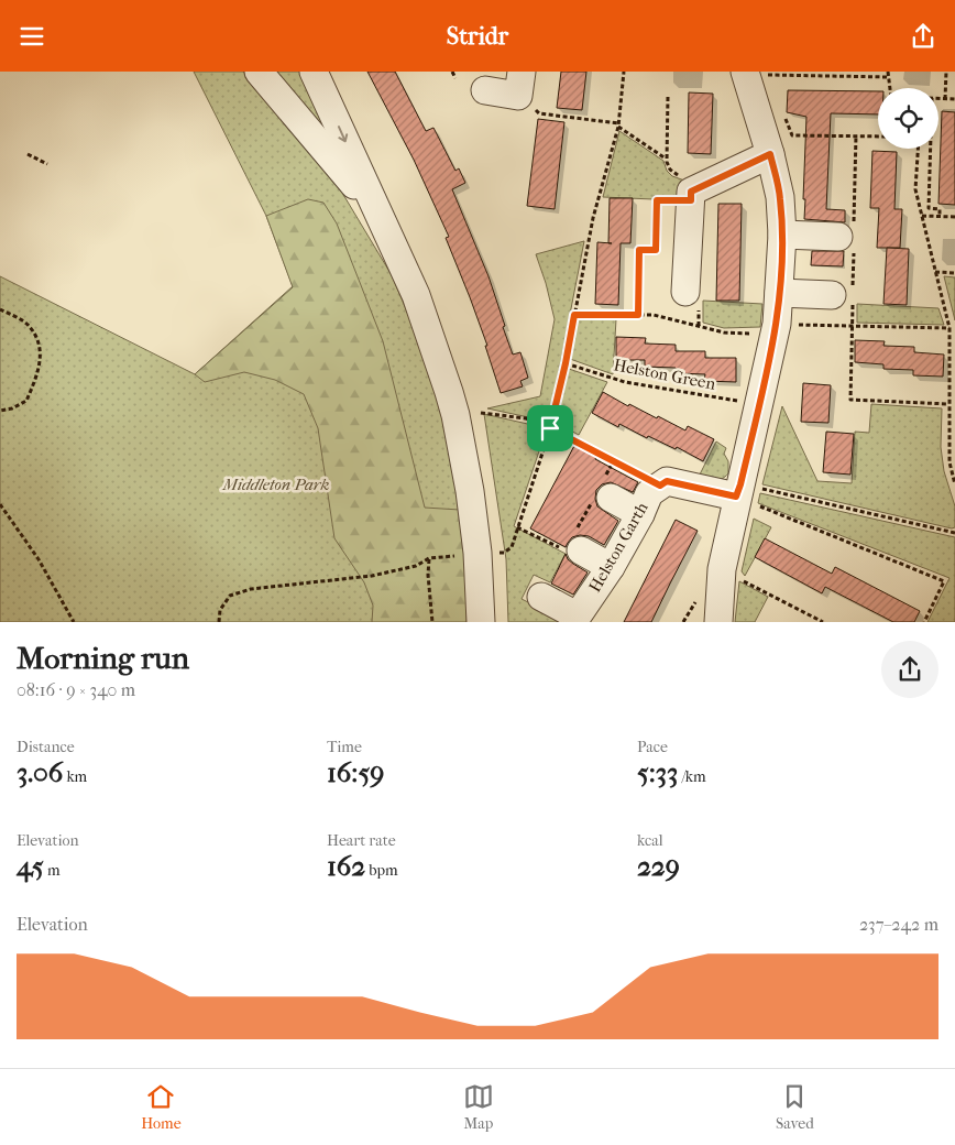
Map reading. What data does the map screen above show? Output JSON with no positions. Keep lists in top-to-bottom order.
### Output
{
  "streets": {
    "street": ["Helston Garth"],
    "path": ["Helston Green"]
  },
  "parks": ["Middleton Park"],
  "page": {
    "header": "Stridr",
    "heading": ["Morning run", "08:16 · 9 × 340 m"],
    "stats": [
      ["Distance", "3.06 km"],
      ["Time", "16:59"],
      ["Pace", "5:33 /km"],
      ["Elevation", "45 m"],
      ["Heart rate", "162 bpm"],
      ["kcal", "229"]
    ],
    "chart": ["Elevation", "237–242 m"],
    "tabs": ["Home", "Map", "Saved"]
  }
}
